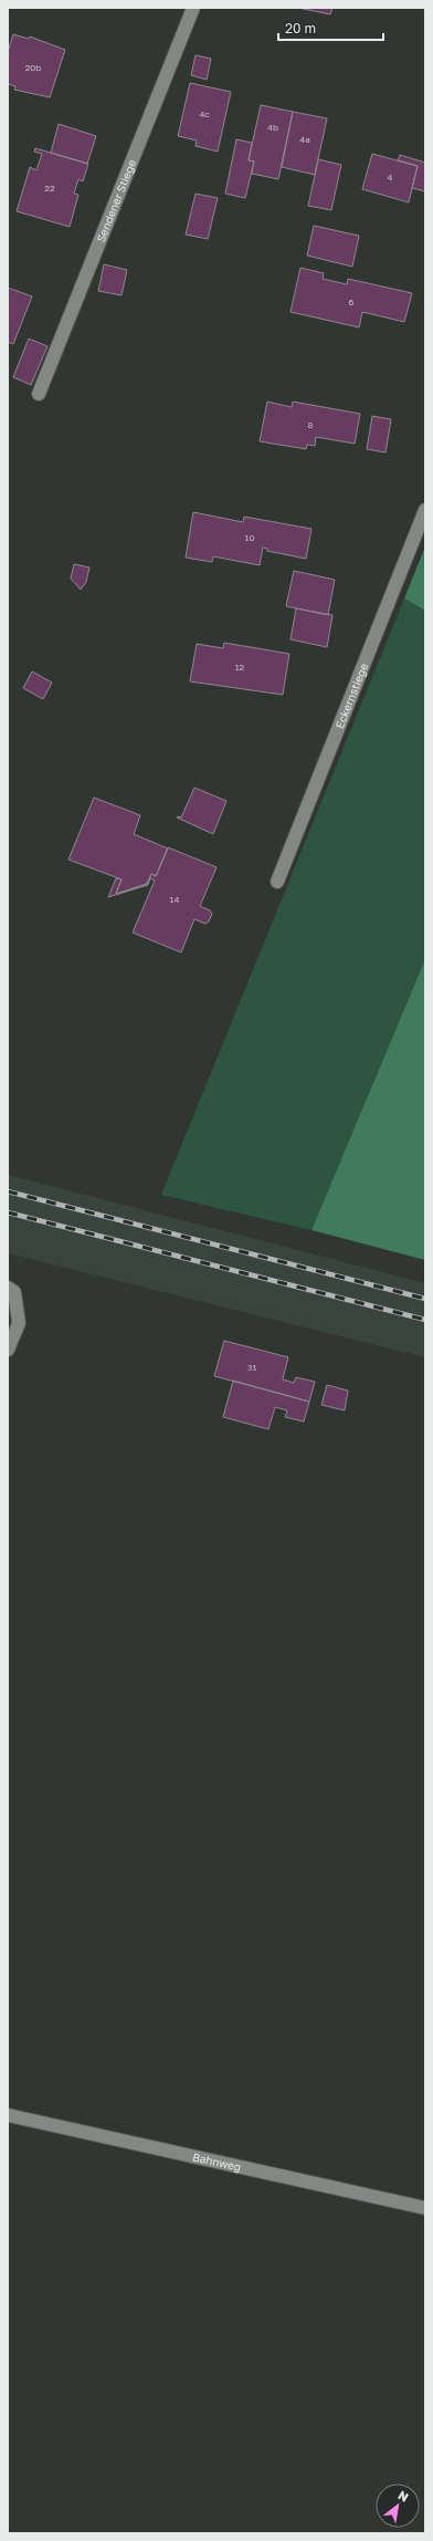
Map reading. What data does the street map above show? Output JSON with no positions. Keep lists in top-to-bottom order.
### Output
{
  "streets": {
    "street": ["Sendener Stiege", "Eckernstiege", "Bahnweg"]
  },
  "house_numbers": [
    "20b",
    "4c",
    "4b",
    "4a",
    "4",
    "22",
    "6",
    "8",
    "10",
    "12",
    "14",
    "31"
  ],
  "scale_bar": "20 m",
  "north": "top right"
}
